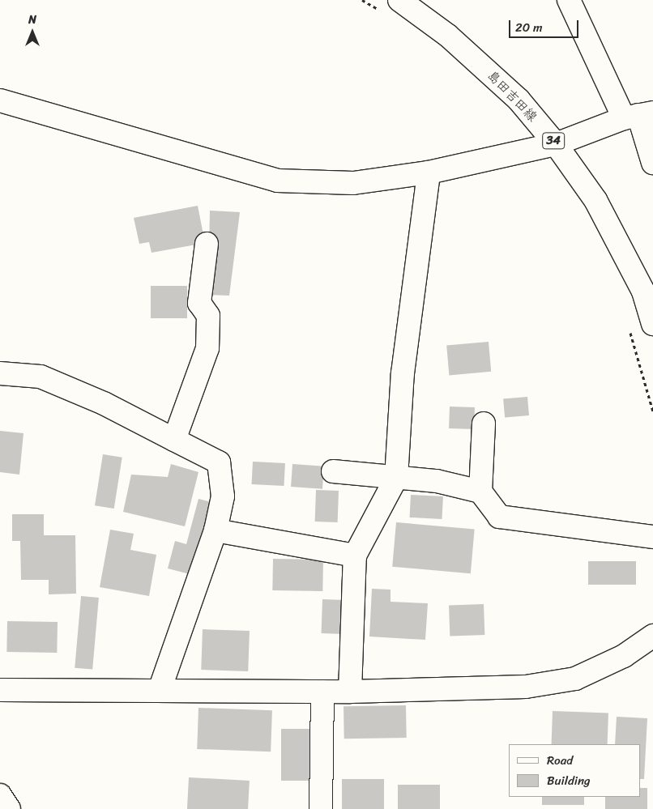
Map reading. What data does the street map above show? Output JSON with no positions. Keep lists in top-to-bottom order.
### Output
{
  "streets": {
    "street": ["島田吉田線", "34"]
  },
  "legend": ["Road", "Building"],
  "scale_bar": "20 m",
  "north": "top"
}
